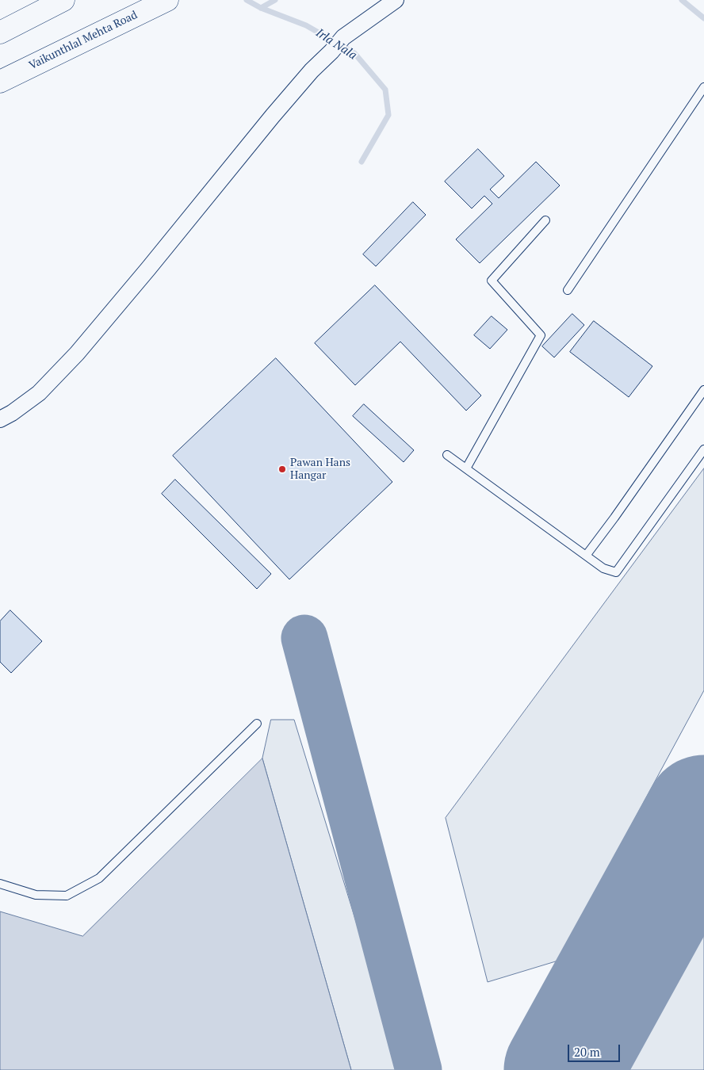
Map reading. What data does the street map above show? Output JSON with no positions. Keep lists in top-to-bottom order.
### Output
{
  "streets": {
    "main road": ["Vaikunthlal Mehta Road"]
  },
  "water": ["Irla Nala"],
  "places": ["Pawan Hans Hangar"],
  "scale_bar": "20 m"
}
